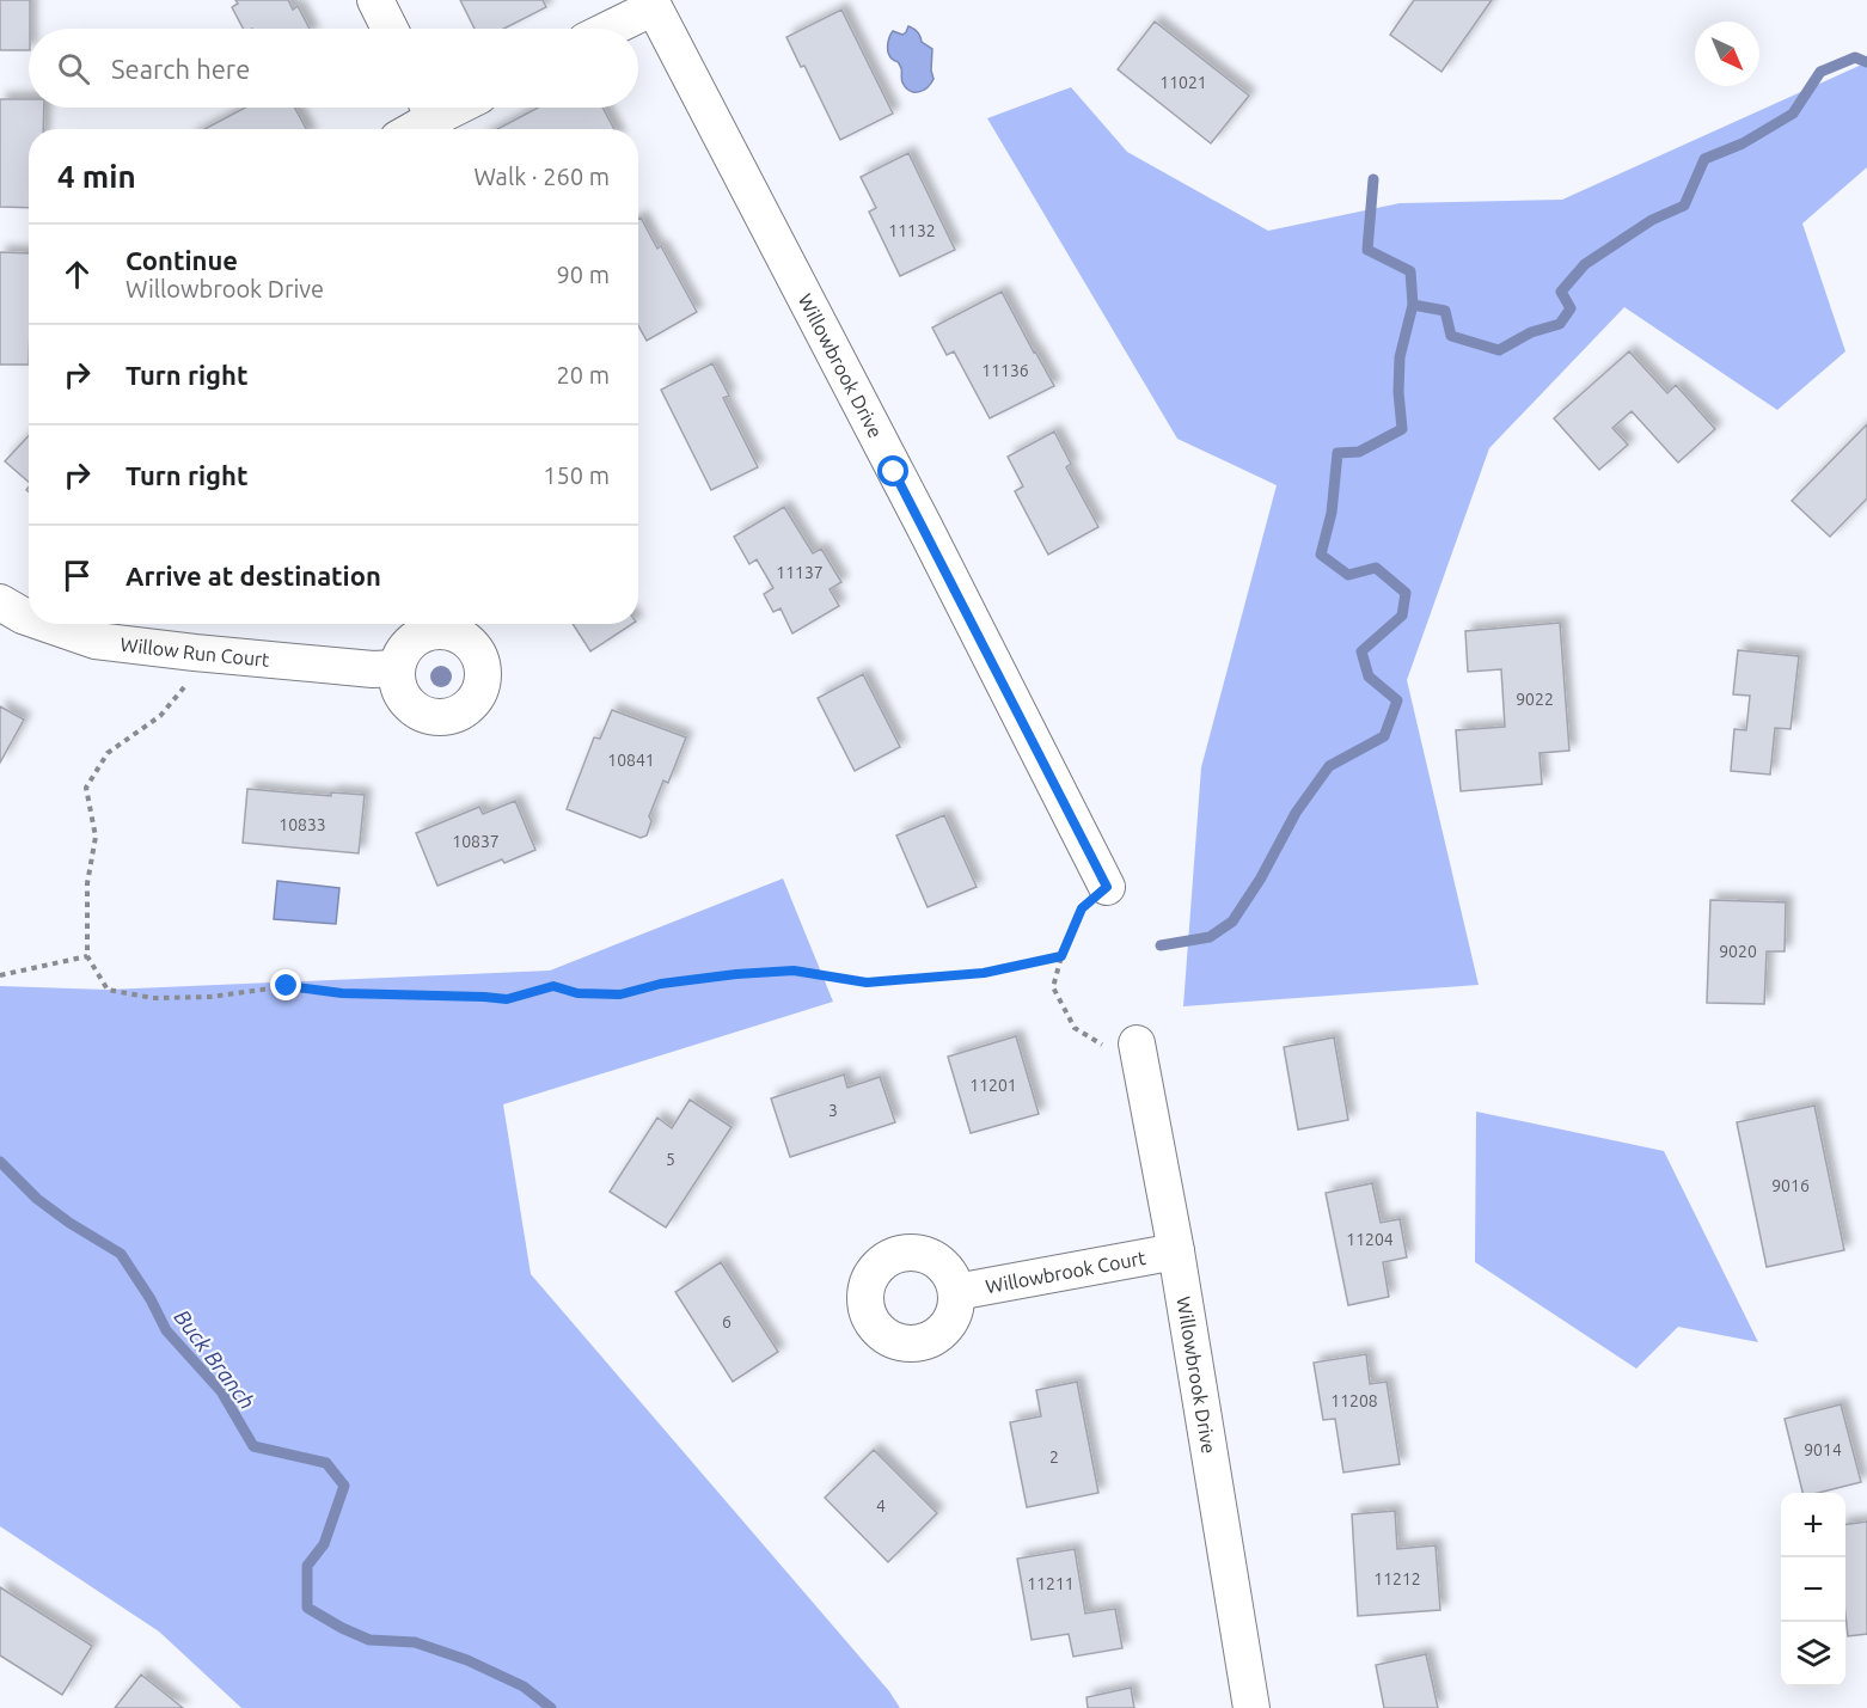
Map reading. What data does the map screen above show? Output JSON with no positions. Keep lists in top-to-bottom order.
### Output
{
  "streets": {
    "street": ["Willowbrook Drive", "Willow Run Court", "Willowbrook Court"]
  },
  "crossings": [
    ["Willowbrook Drive", "Willowbrook Court"]
  ],
  "water": ["Buck Branch"],
  "house_numbers": [
    "11021",
    "11132",
    "11136",
    "11137",
    "9022",
    "10841",
    "10833",
    "10837",
    "9020",
    "11201",
    "3",
    "5",
    "9016",
    "11204",
    "6",
    "11208",
    "9014",
    "2",
    "4",
    "11212",
    "11211"
  ],
  "north": "bottom right",
  "page": {
    "search": "Search here",
    "heading": ["4 min", "Walk · 260 m"],
    "list": [
      ["Continue", "Willowbrook Drive", "90 m"],
      ["Turn right", "20 m"],
      ["Turn right", "150 m"],
      "Arrive at destination"
    ],
    "map_buttons": ["+", "−"]
  }
}
